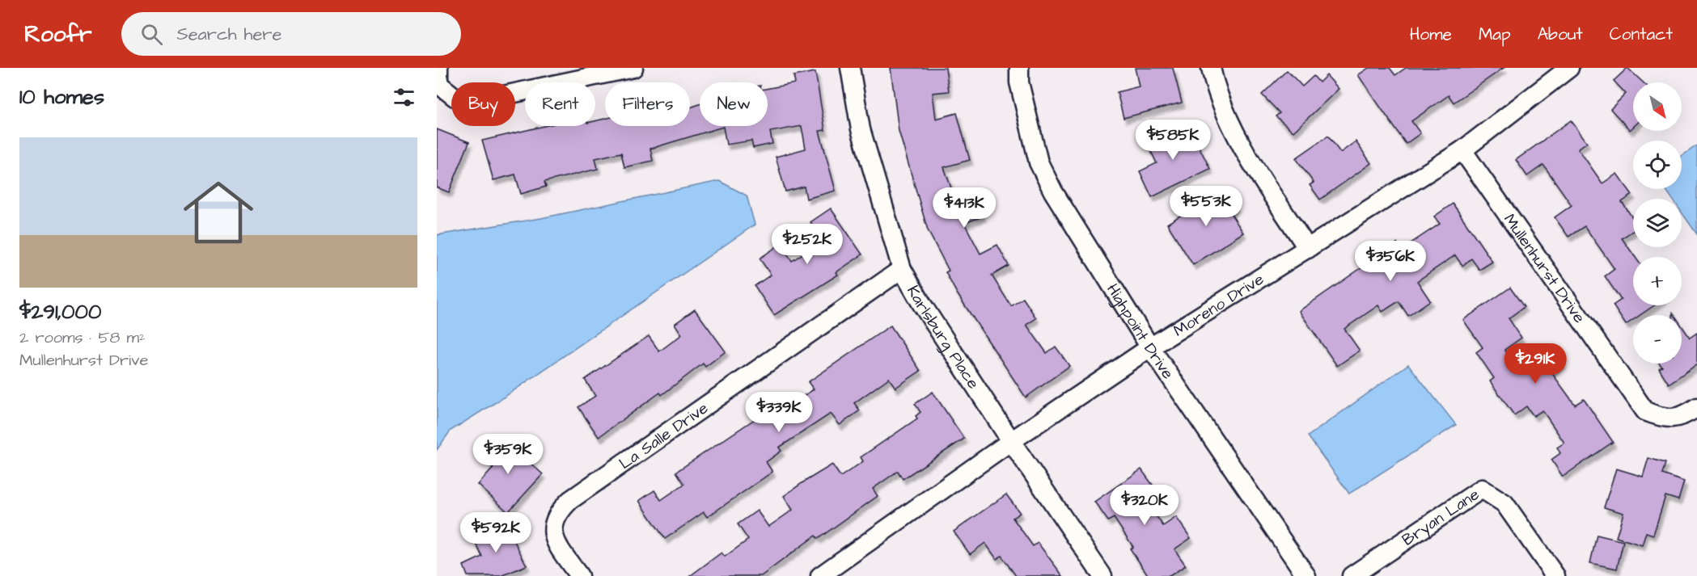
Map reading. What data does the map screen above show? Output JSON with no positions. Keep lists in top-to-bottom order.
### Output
{
  "streets": {
    "street": [
      "Mullenhurst Drive",
      "Moreno Drive",
      "Highpoint Drive",
      "Karlsburg Place",
      "La Salle Drive",
      "Bryan Lane"
    ]
  },
  "crossings": [
    ["Mullenhurst Drive", "Moreno Drive"],
    ["Moreno Drive", "Highpoint Drive"],
    ["Moreno Drive", "Karlsburg Place"],
    ["Karlsburg Place", "La Salle Drive"]
  ],
  "north": "bottom right",
  "page": {
    "header": "Roofr",
    "search": "Search here",
    "nav": [
      "Home",
      "Map",
      "About",
      "Contact"
    ],
    "heading": "10 homes",
    "map_buttons": ["+", "−"],
    "chip": [
      "Buy",
      "Rent",
      "Filters",
      "New"
    ],
    "price": [
      "$585K",
      "$553K",
      "$413K",
      "$252K",
      "$356K",
      "$291K",
      "$339K",
      "$359K",
      "$320K",
      "$592K"
    ],
    "list": [
      {
        "name": "$291,000",
        "note": "2 rooms · 58 m² · Mullenhurst Drive"
      }
    ]
  }
}
